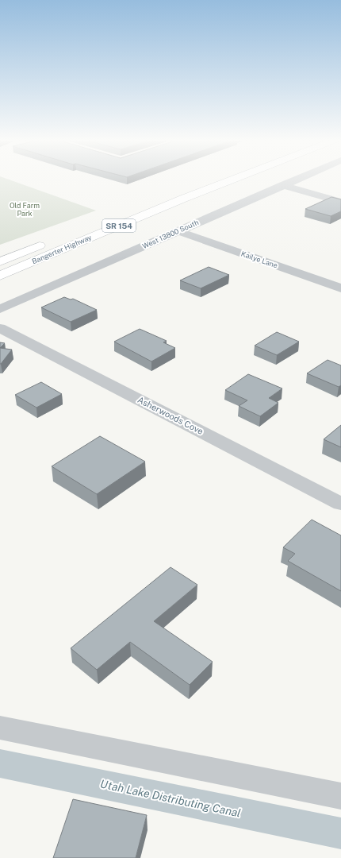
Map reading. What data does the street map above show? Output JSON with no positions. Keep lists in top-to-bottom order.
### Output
{
  "streets": {
    "highway": ["SR 154", "Bangerter Highway"],
    "street": ["West 13800 South", "Kailye Lane", "Asherwoods Cove"]
  },
  "crossings": [
    ["West 13800 South", "Kailye Lane"]
  ],
  "water": ["Utah Lake Distributing Canal"],
  "parks": ["Old Farm Park"]
}
